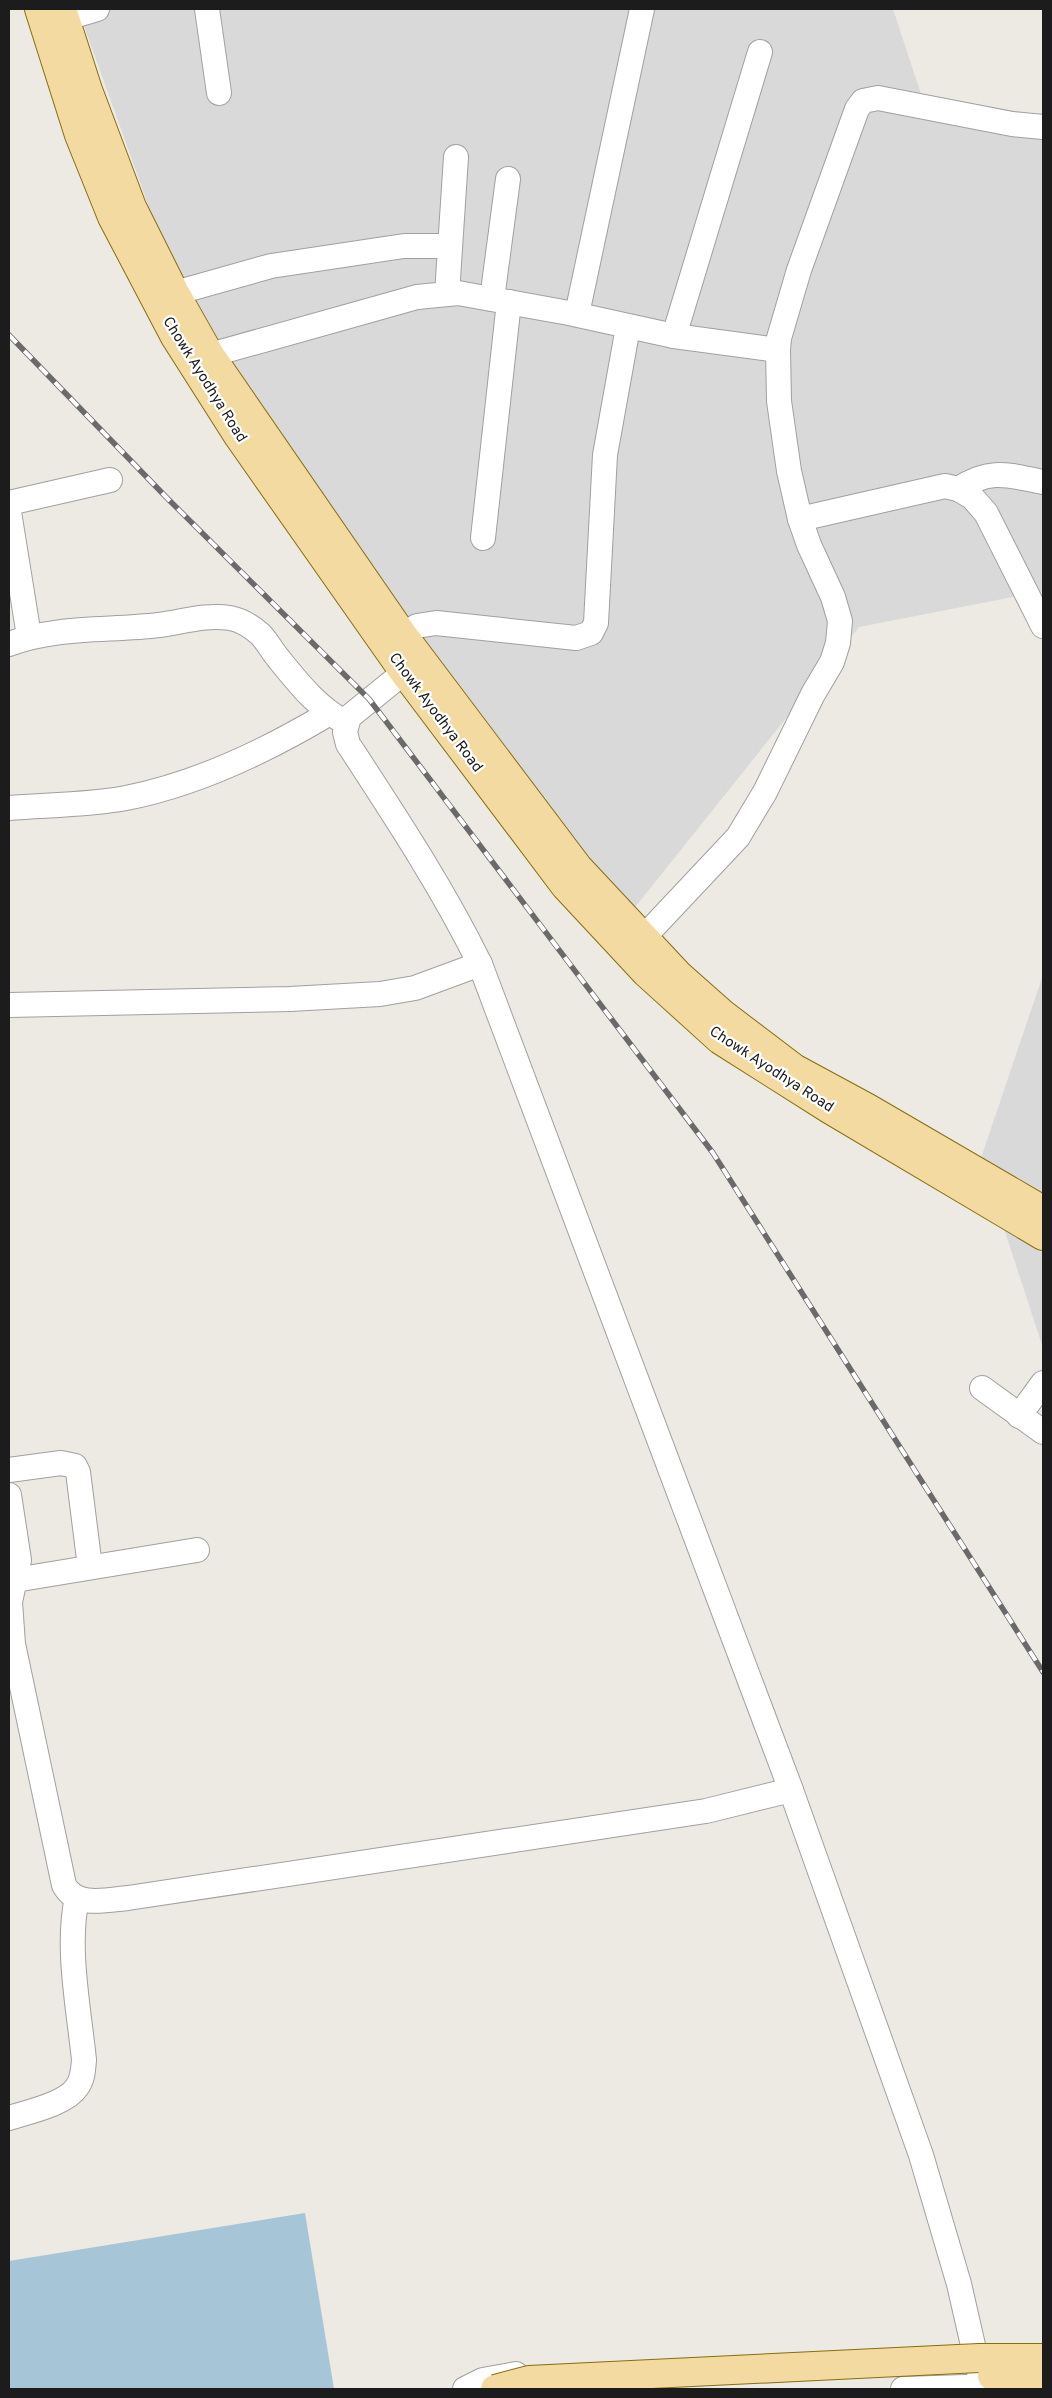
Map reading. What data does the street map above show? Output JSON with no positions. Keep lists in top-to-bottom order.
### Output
{
  "streets": {
    "main road": ["Chowk Ayodhya Road"]
  }
}
